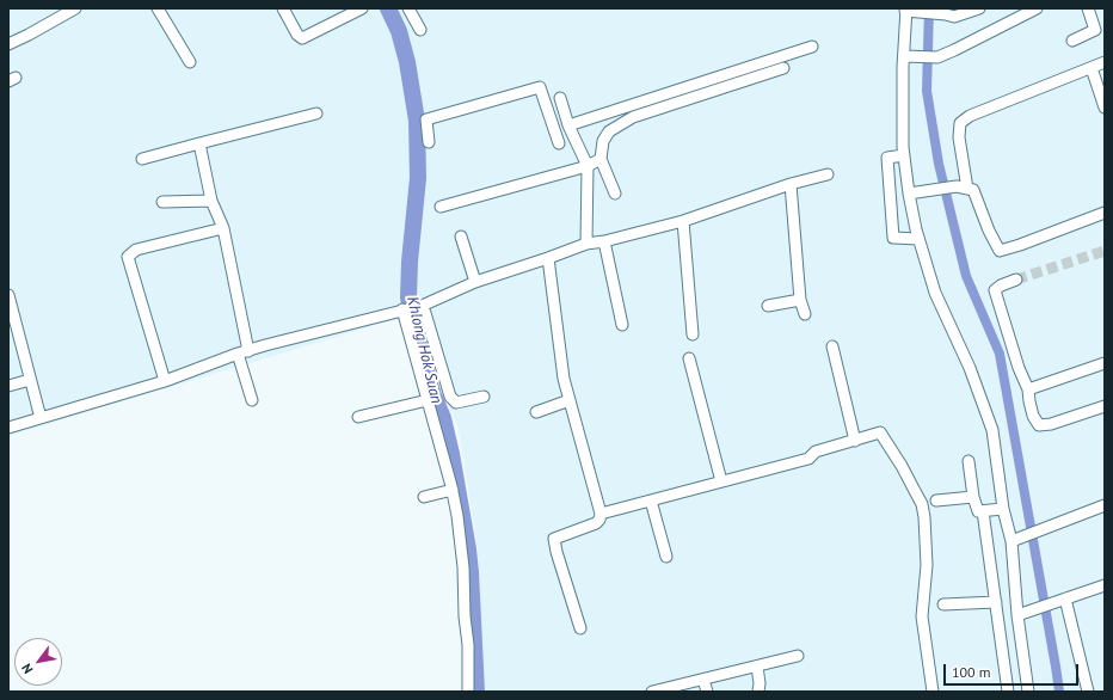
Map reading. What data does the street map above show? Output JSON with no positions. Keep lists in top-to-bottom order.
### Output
{
  "water": ["Khlong Hok Suan"],
  "scale_bar": "100 m",
  "north": "bottom left"
}
